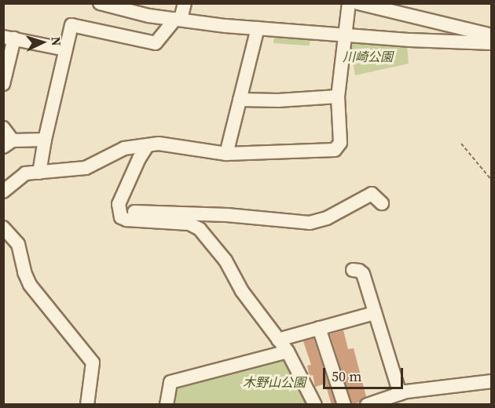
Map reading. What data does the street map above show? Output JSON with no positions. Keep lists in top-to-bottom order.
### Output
{
  "parks": ["川崎公園", "木野山公園"],
  "scale_bar": "50 m",
  "north": "right"
}
